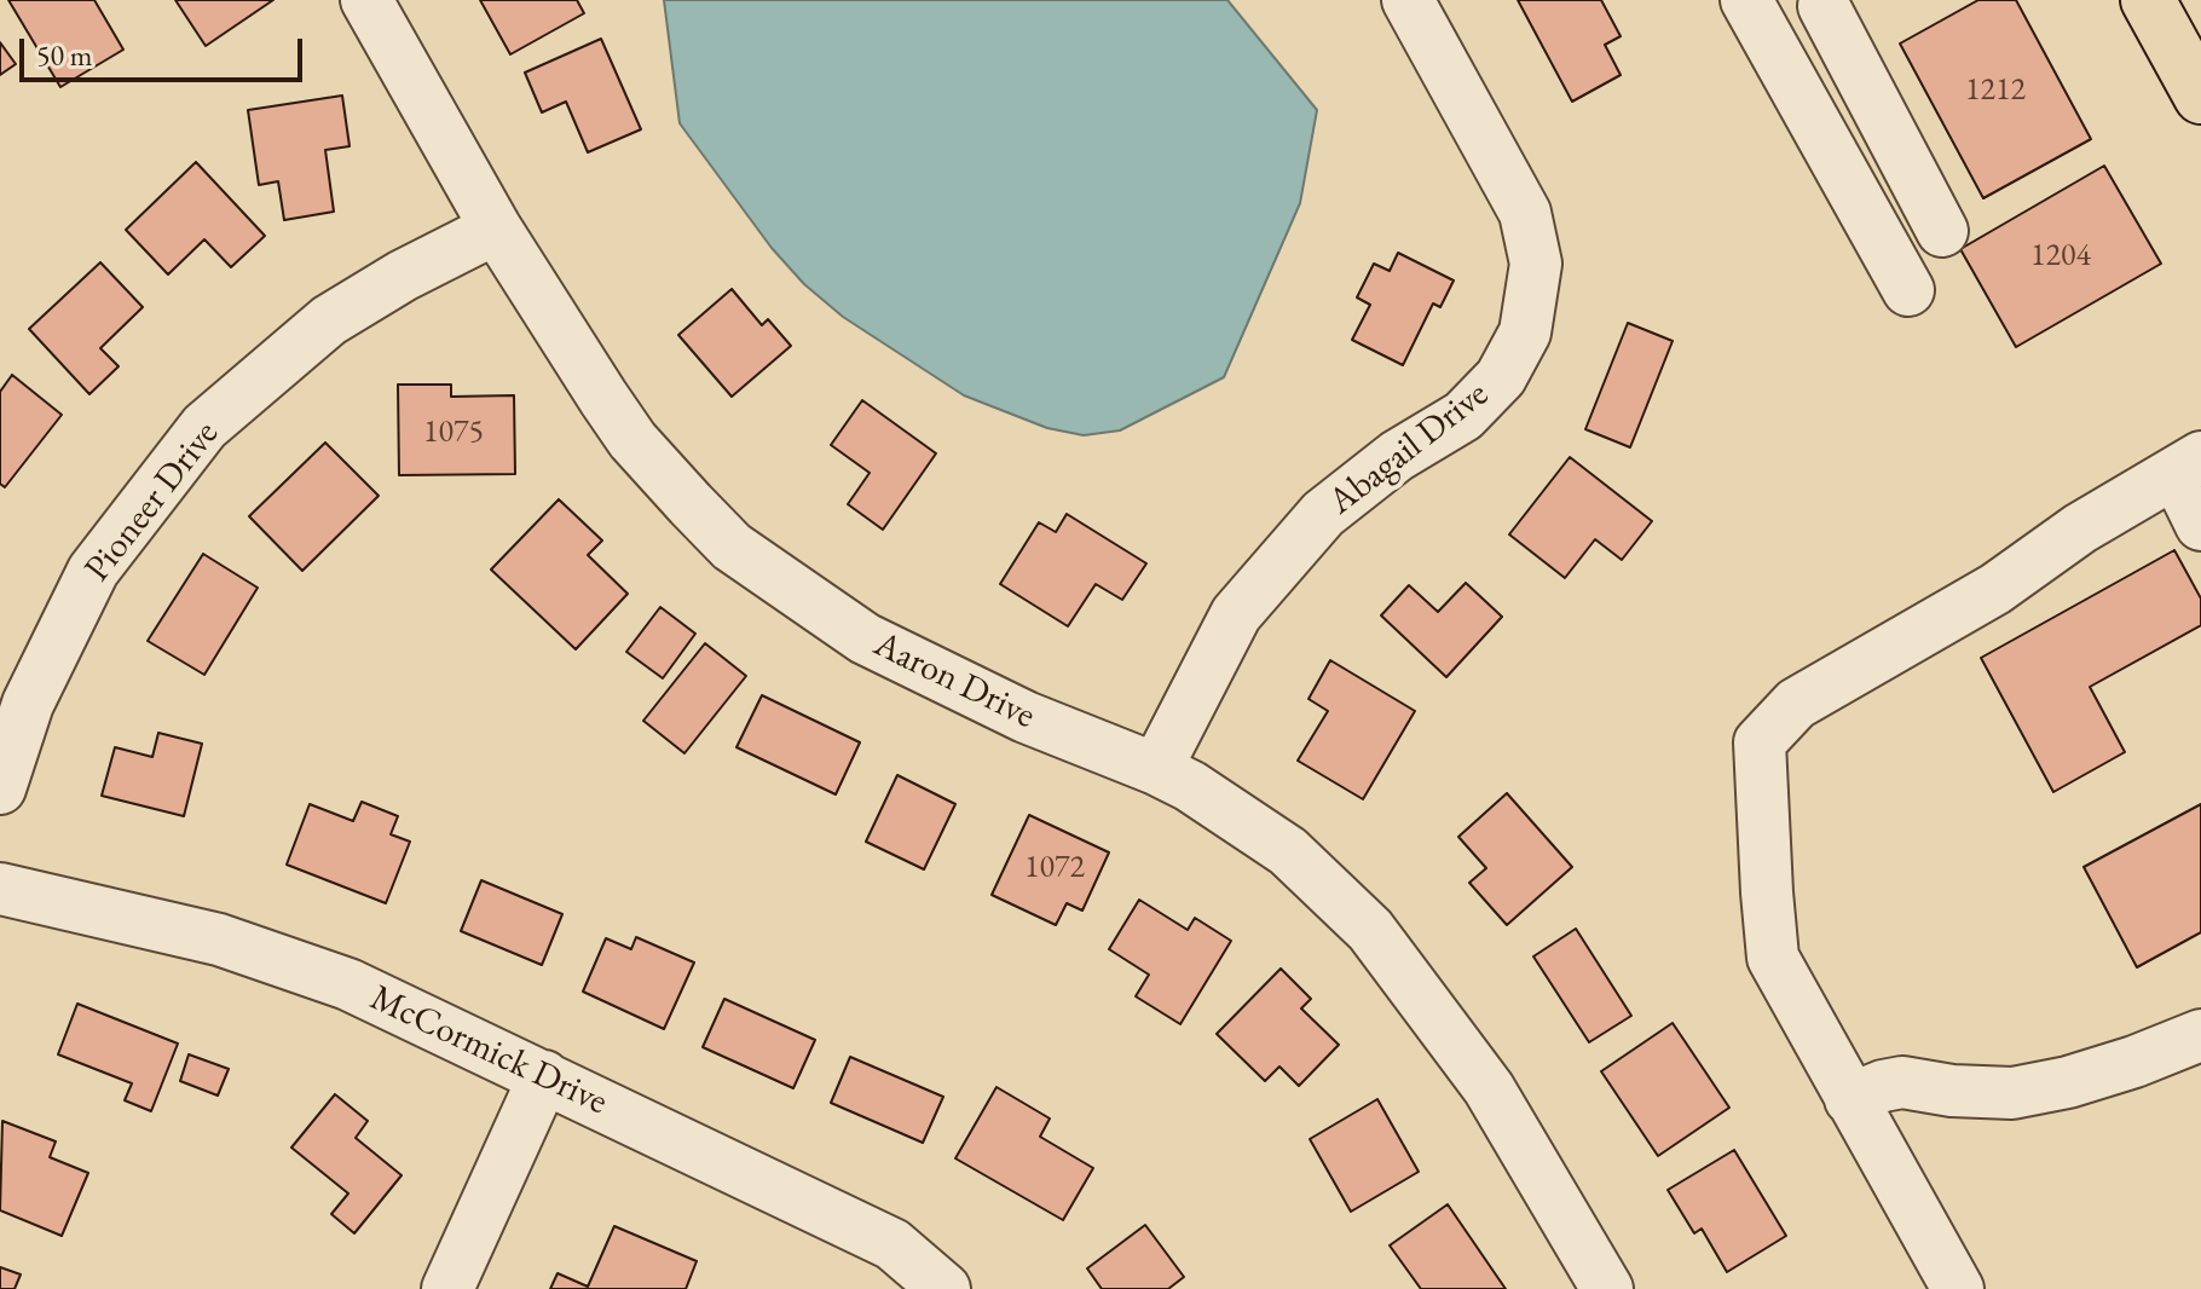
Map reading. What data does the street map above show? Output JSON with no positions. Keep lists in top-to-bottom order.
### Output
{
  "streets": {
    "street": [
      "Abagail Drive",
      "Pioneer Drive",
      "Aaron Drive",
      "McCormick Drive"
    ]
  },
  "crossings": [
    ["Abagail Drive", "Aaron Drive"],
    ["Pioneer Drive", "Aaron Drive"]
  ],
  "house_numbers": [
    "1212",
    "1204",
    "1075",
    "1072"
  ],
  "scale_bar": "50 m"
}
